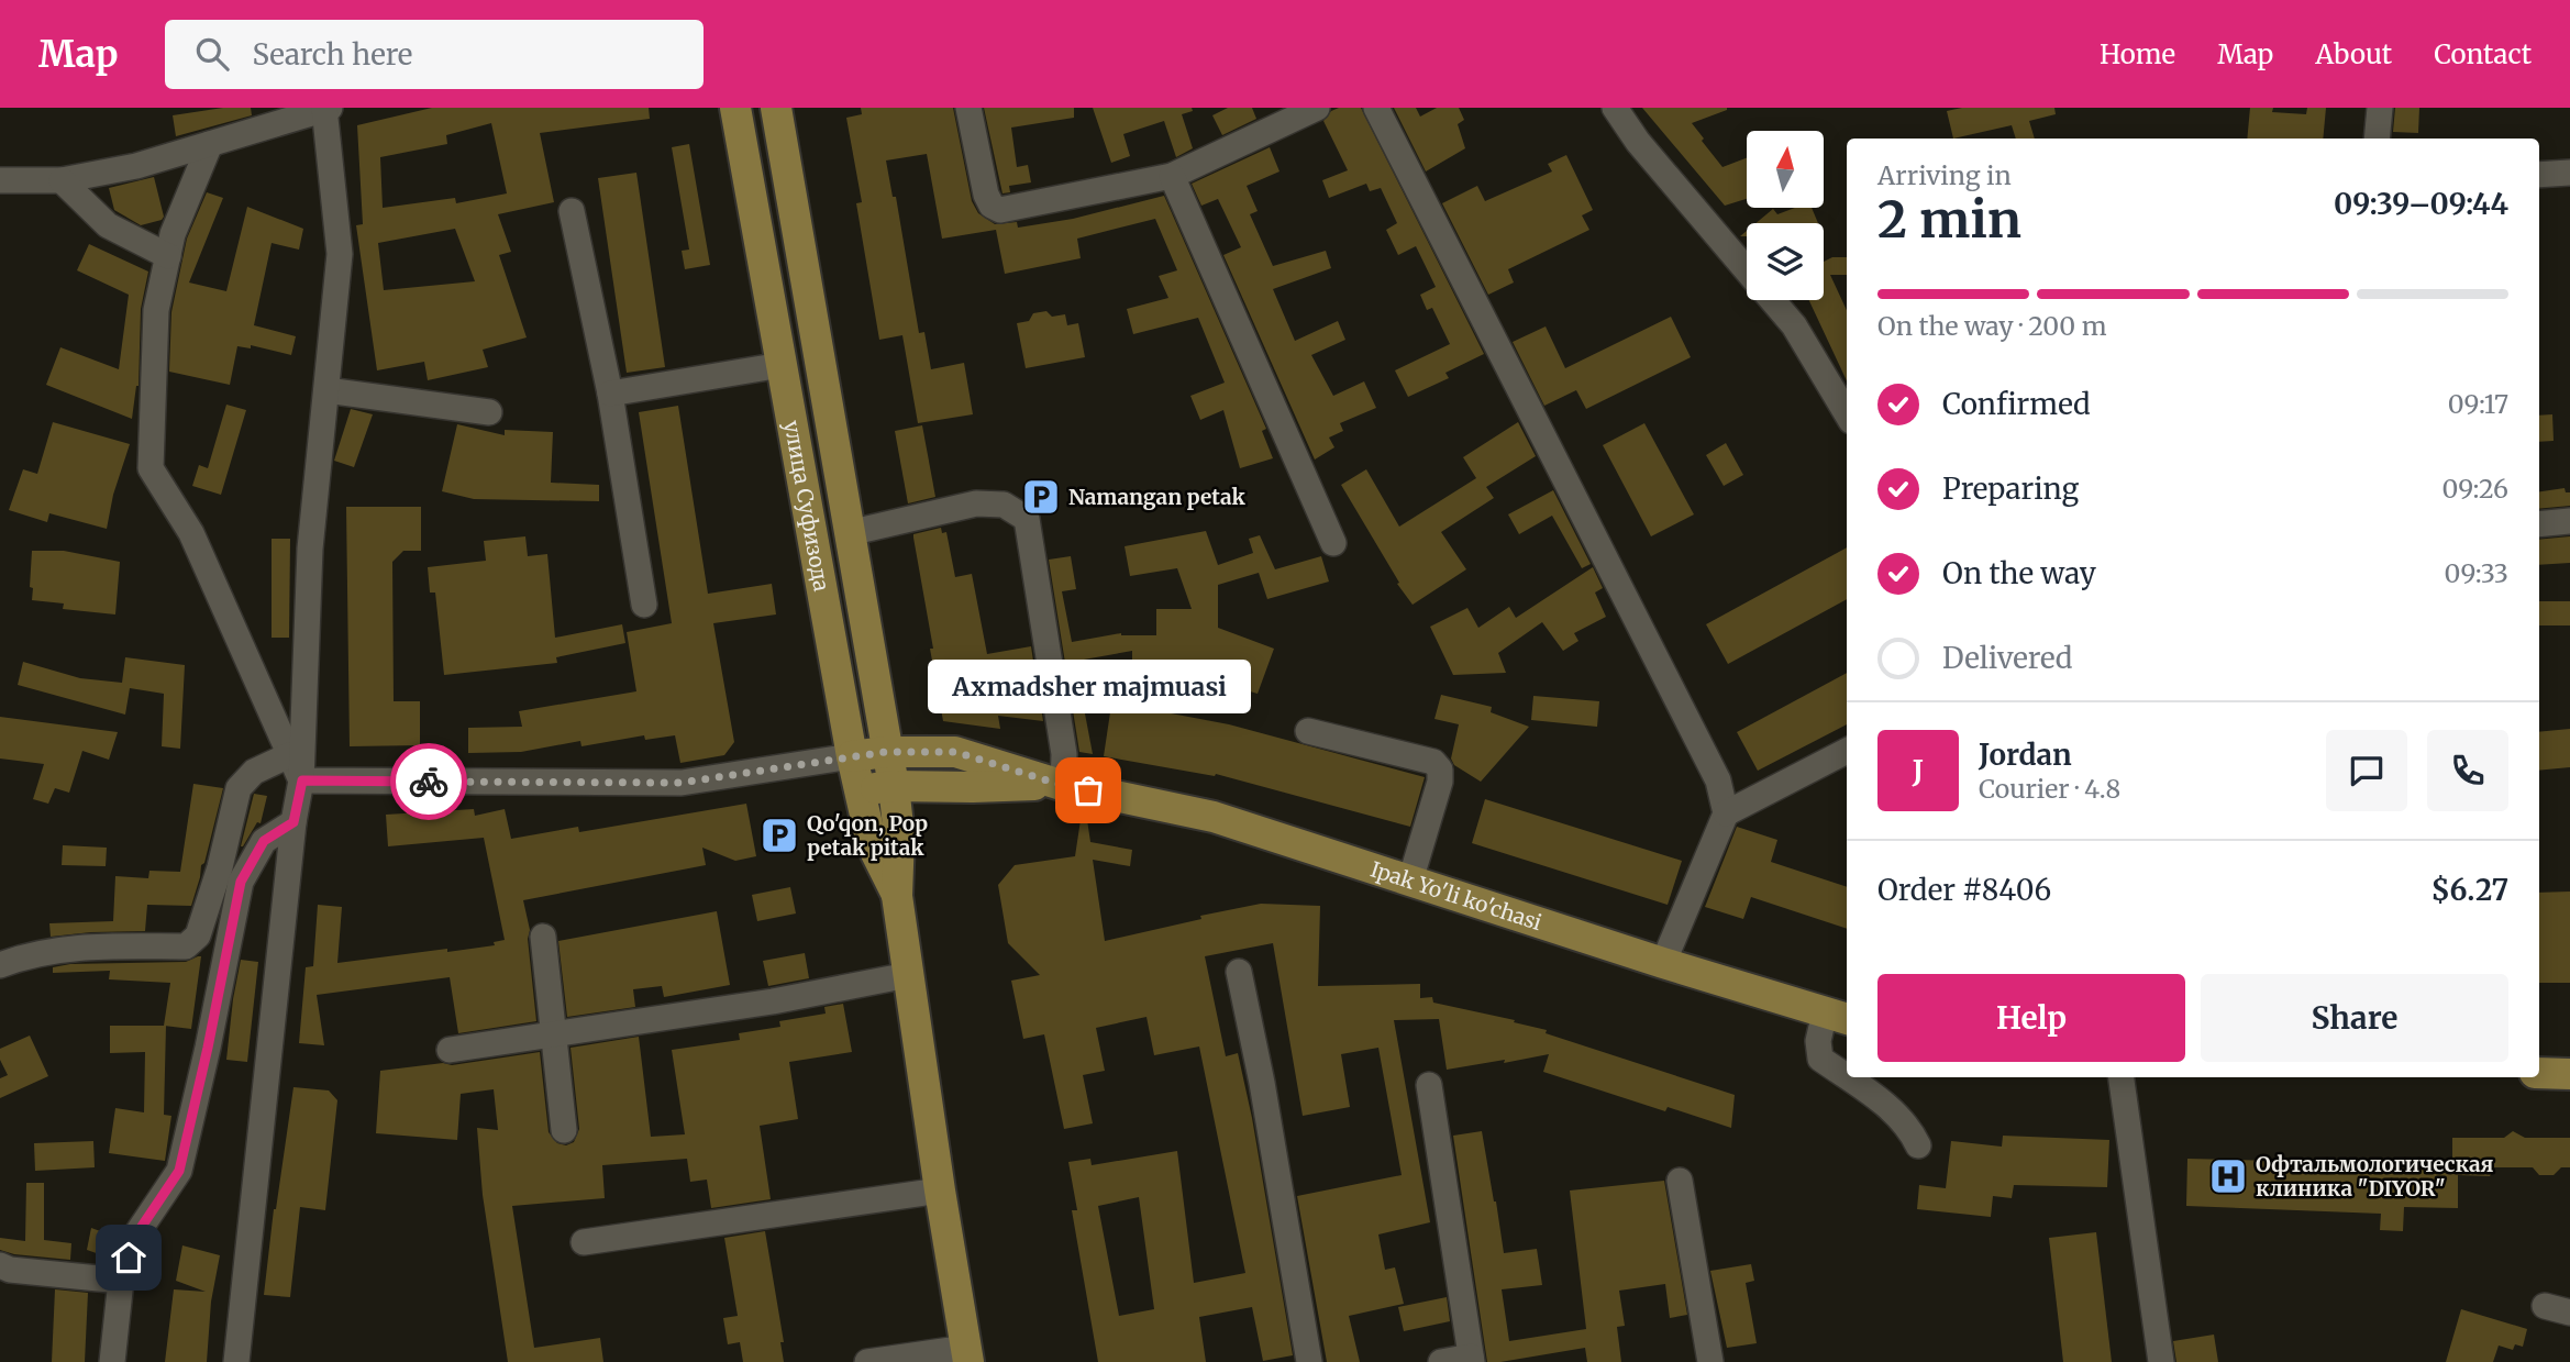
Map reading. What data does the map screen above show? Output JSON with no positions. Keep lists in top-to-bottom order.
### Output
{
  "streets": {
    "main road": ["улица Суфизода", "Ipak Yo'li ko'chasi"]
  },
  "crossings": [
    ["улица Суфизода", "Ipak Yo'li ko'chasi"]
  ],
  "places": {
    "parking": ["Namangan petak", "Qo'qon, Pop petak pitak"],
    "other": ["Axmadsher majmuasi"],
    "hospital": ["Офтальмологическая клиника \"DIYOR\""]
  },
  "north": "top",
  "page": {
    "header": "Map",
    "search": "Search here",
    "nav": [
      "Home",
      "Map",
      "About",
      "Contact"
    ],
    "heading": ["2 min", "Arriving in", "09:39–09:44"],
    "panel": [
      "Jordan",
      "Courier · 4.8",
      "Order #8406",
      "$6.27"
    ],
    "bar": "On the way · 200 m",
    "list": [
      ["Confirmed", "09:17"],
      ["Preparing", "09:26"],
      ["On the way", "09:33"],
      "Delivered"
    ],
    "bubble": "Axmadsher majmuasi",
    "round": "J",
    "buttons": ["Help", "Share"]
  }
}
